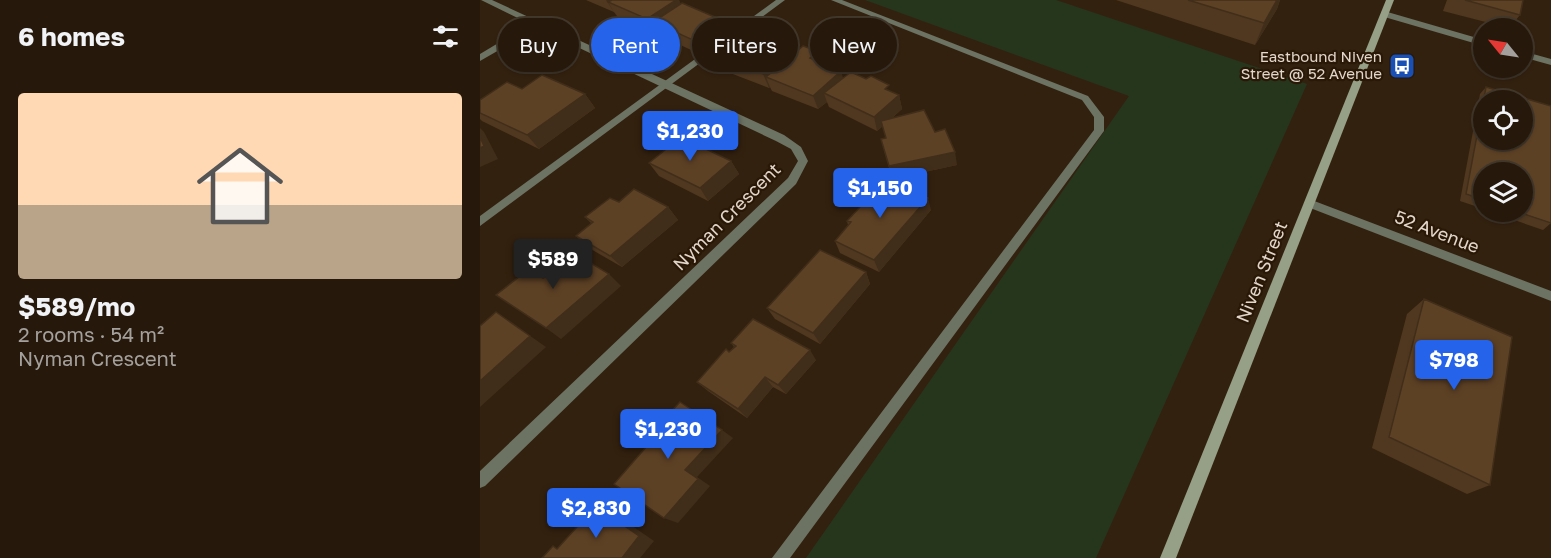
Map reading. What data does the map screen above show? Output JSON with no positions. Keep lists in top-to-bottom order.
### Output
{
  "streets": {
    "street": ["Nyman Crescent", "52 Avenue", "Niven Street"]
  },
  "crossings": [
    ["52 Avenue", "Niven Street"]
  ],
  "places": {
    "bus stop": ["Eastbound Niven Street @ 52 Avenue"]
  },
  "north": "top left",
  "page": {
    "heading": "6 homes",
    "chip": [
      "Buy",
      "Rent",
      "Filters",
      "New"
    ],
    "list": [
      {
        "name": "$589/mo",
        "note": "2 rooms · 54 m² · Nyman Crescent"
      }
    ],
    "price": [
      "$1,230",
      "$1,150",
      "$589",
      "$798",
      "$1,230",
      "$2,830"
    ]
  }
}
